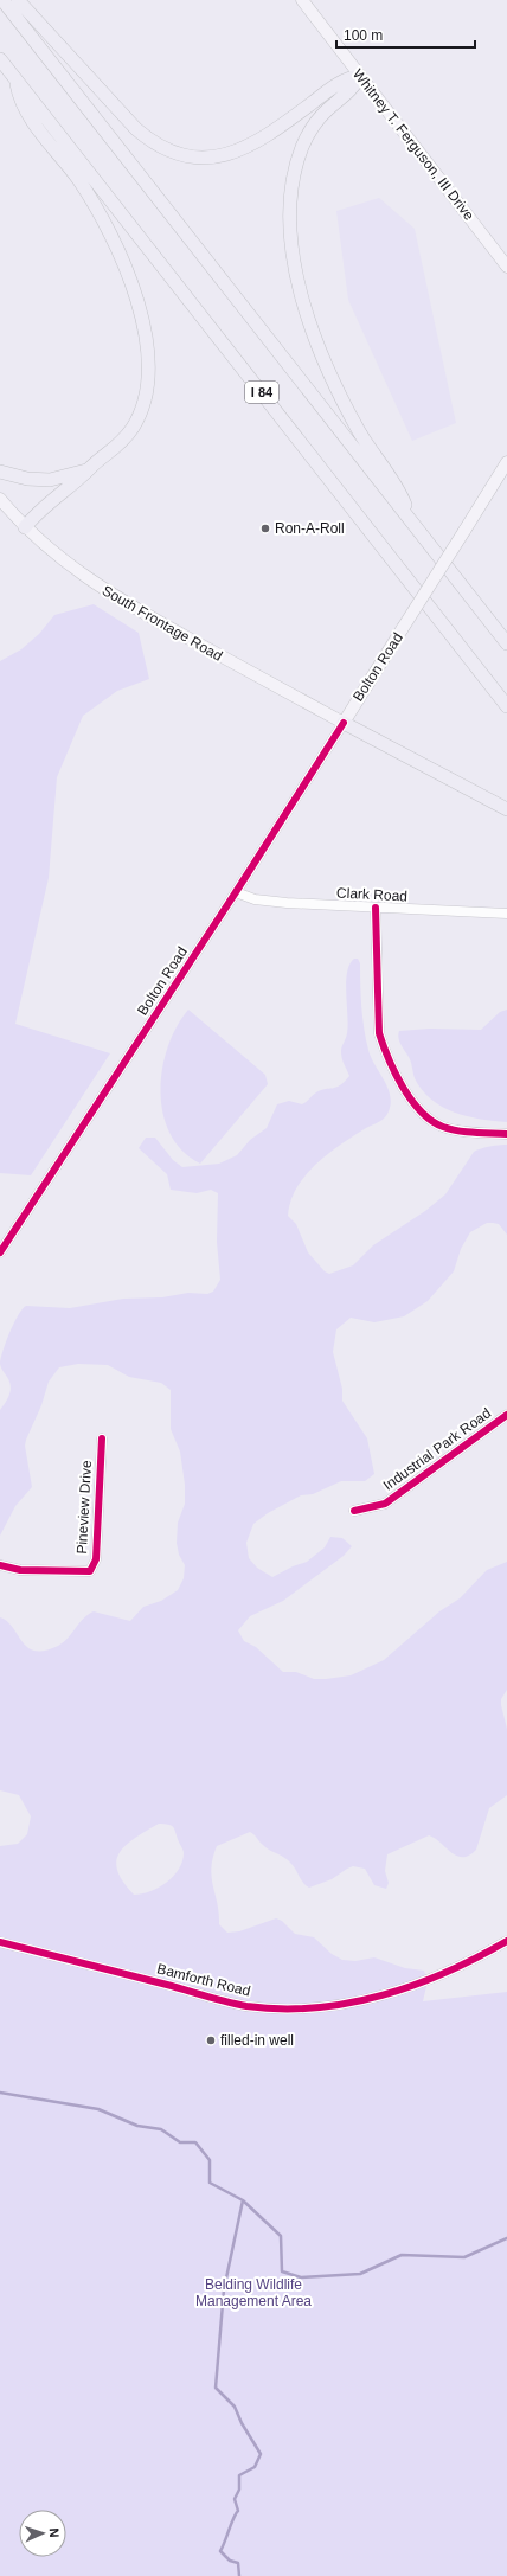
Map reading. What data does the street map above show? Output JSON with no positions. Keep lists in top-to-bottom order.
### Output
{
  "streets": {
    "highway": ["I 84"],
    "main road": ["Whitney T. Ferguson, III Drive", "South Frontage Road", "Bolton Road"],
    "street": [
      "Clark Road",
      "Industrial Park Road",
      "Pineview Drive",
      "Bamforth Road"
    ]
  },
  "crossings": [
    ["South Frontage Road", "Bolton Road"],
    ["Bolton Road", "Clark Road"]
  ],
  "parks": ["Belding Wildlife Management Area"],
  "places": ["Ron-A-Roll", "filled-in well"],
  "scale_bar": "100 m",
  "north": "right"
}
